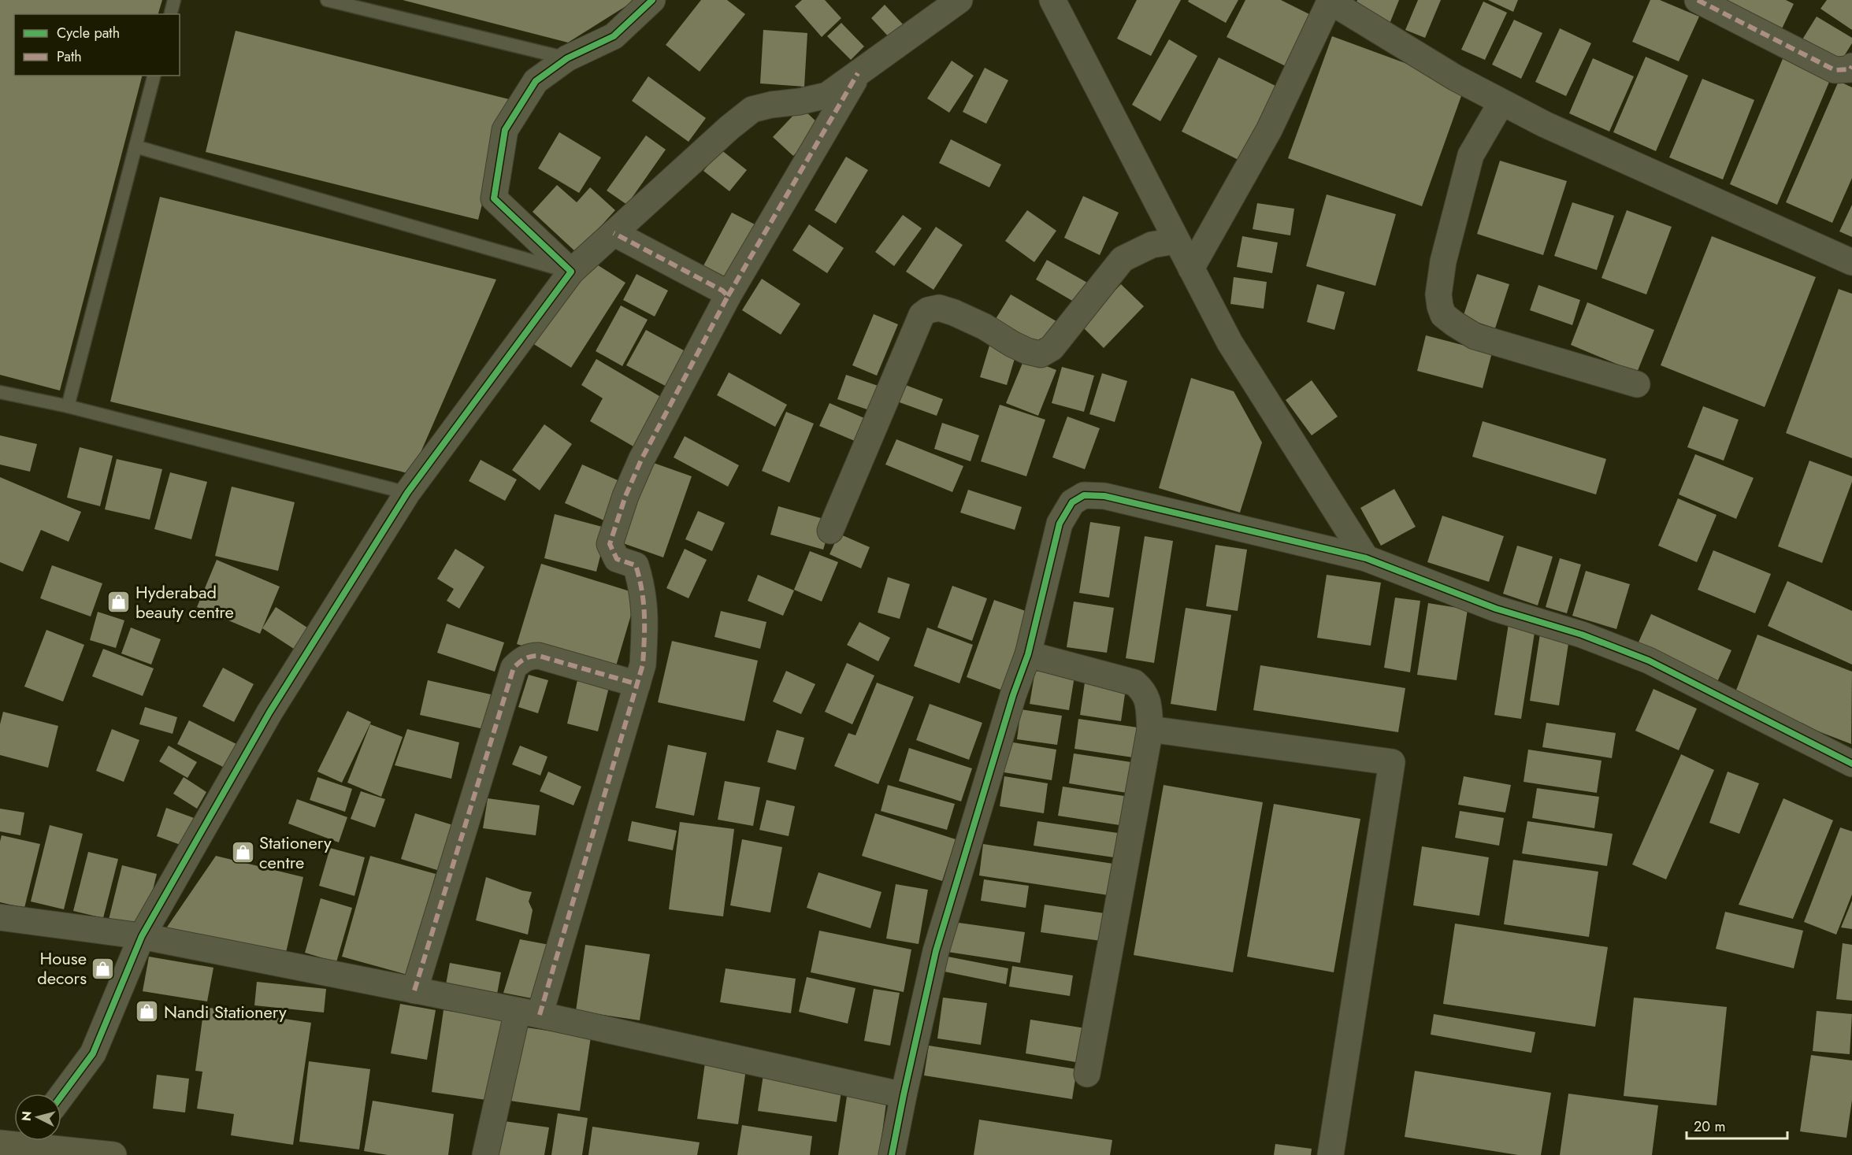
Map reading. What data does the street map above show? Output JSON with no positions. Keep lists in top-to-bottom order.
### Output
{
  "places": {
    "shop": [
      "Hyderabad beauty centre",
      "Stationery centre",
      "House decors",
      "Nandi Stationery"
    ]
  },
  "legend": ["Cycle path", "Path"],
  "scale_bar": "20 m",
  "north": "left"
}
